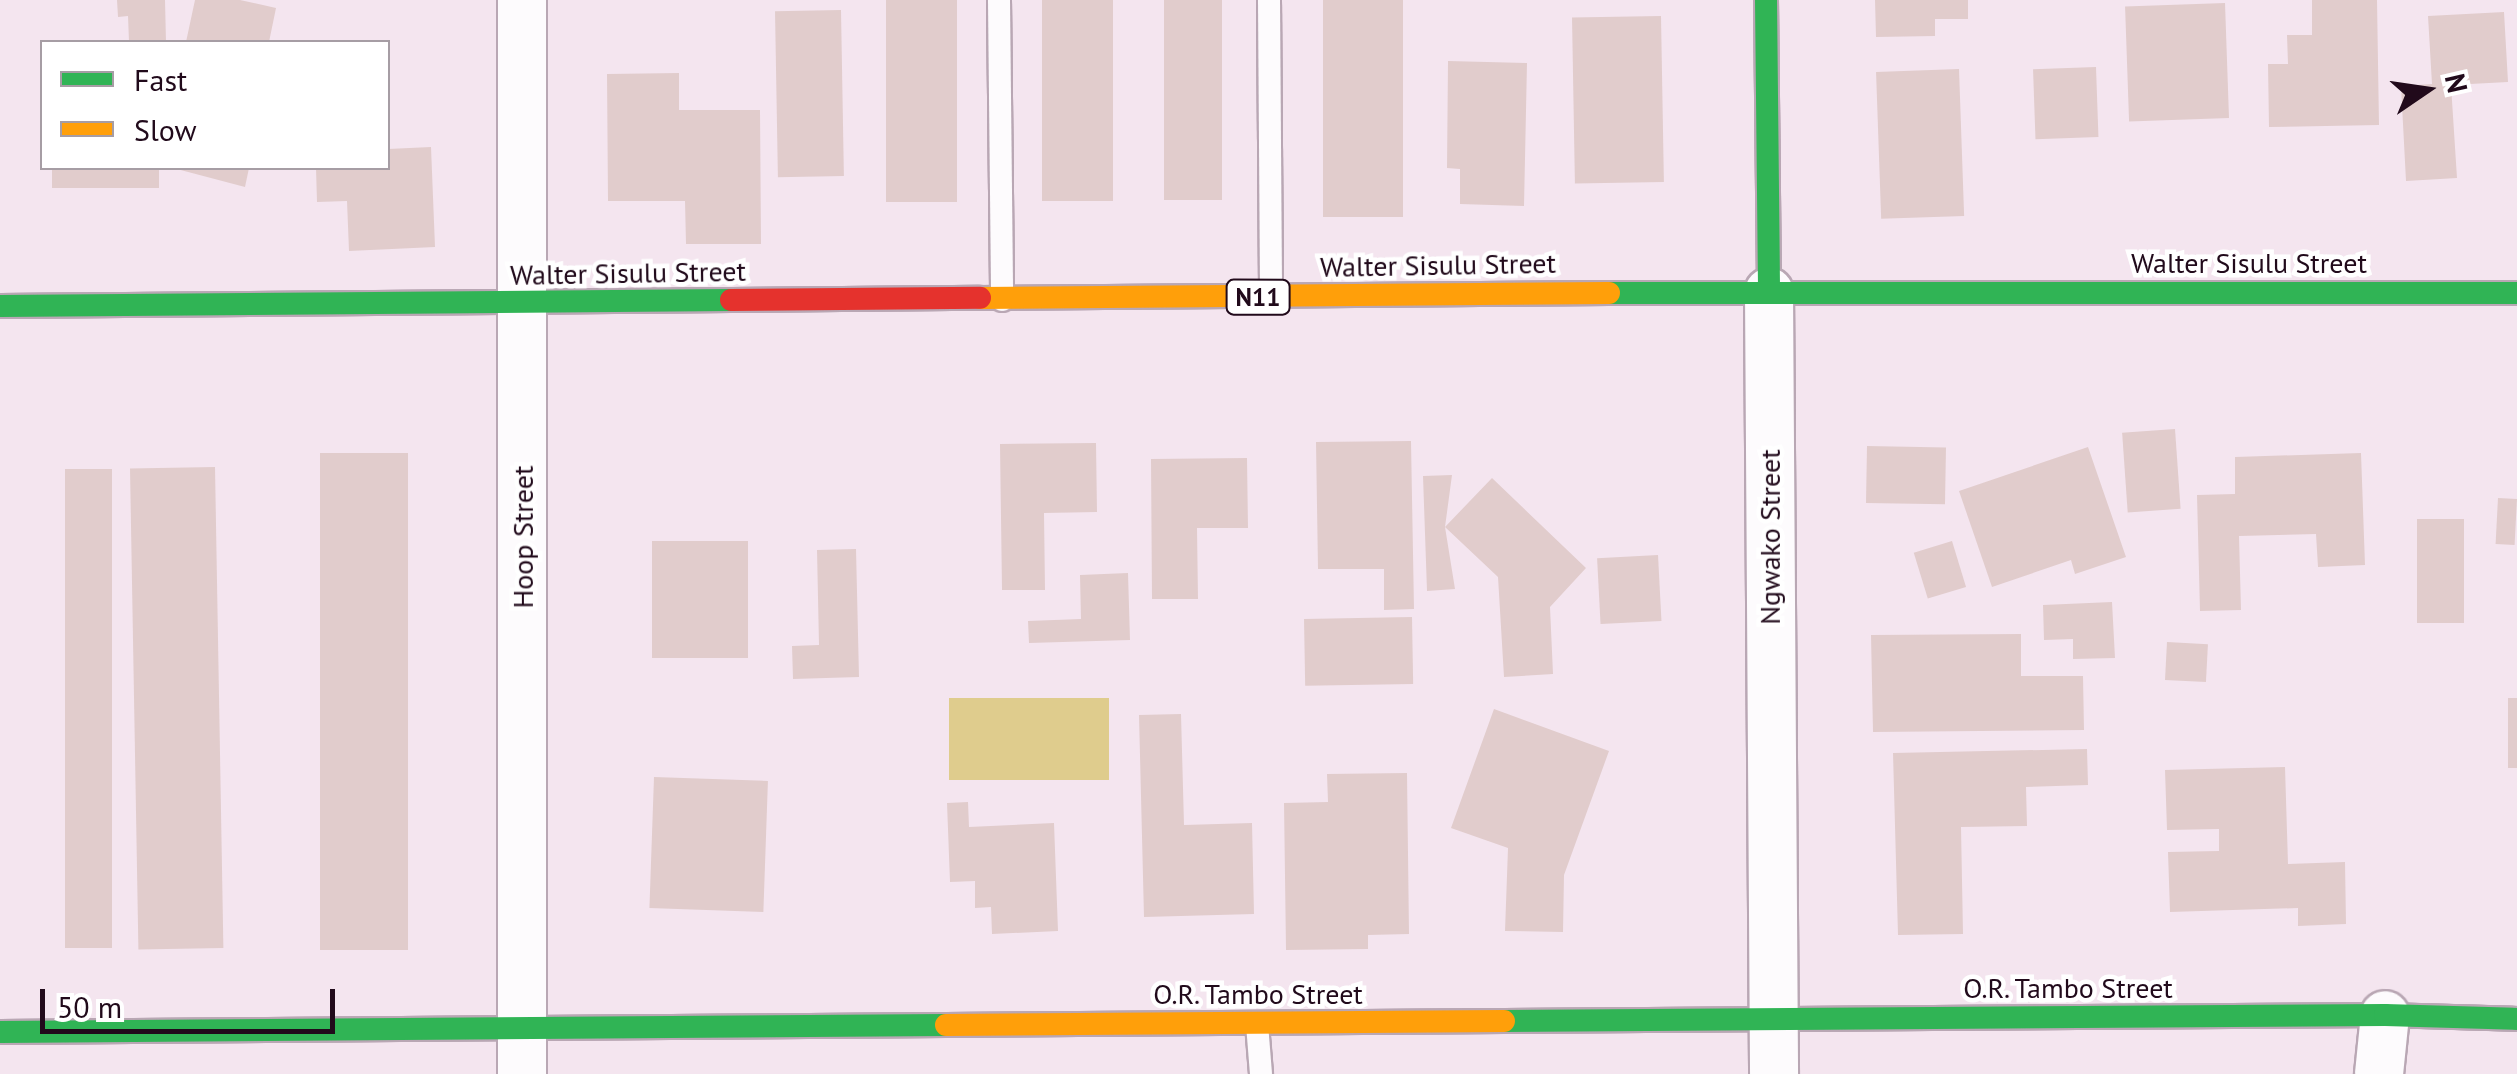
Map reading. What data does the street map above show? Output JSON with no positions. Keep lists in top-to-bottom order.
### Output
{
  "streets": {
    "main road": [
      "Walter Sisulu Street",
      "N11",
      "Ngwako Street",
      "O.R. Tambo Street"
    ],
    "street": ["Hoop Street"]
  },
  "crossings": [
    ["Walter Sisulu Street", "Hoop Street"],
    ["Walter Sisulu Street", "Ngwako Street"],
    ["Hoop Street", "O.R. Tambo Street"],
    ["Ngwako Street", "O.R. Tambo Street"]
  ],
  "legend": ["Fast", "Slow"],
  "scale_bar": "50 m",
  "north": "right"
}
